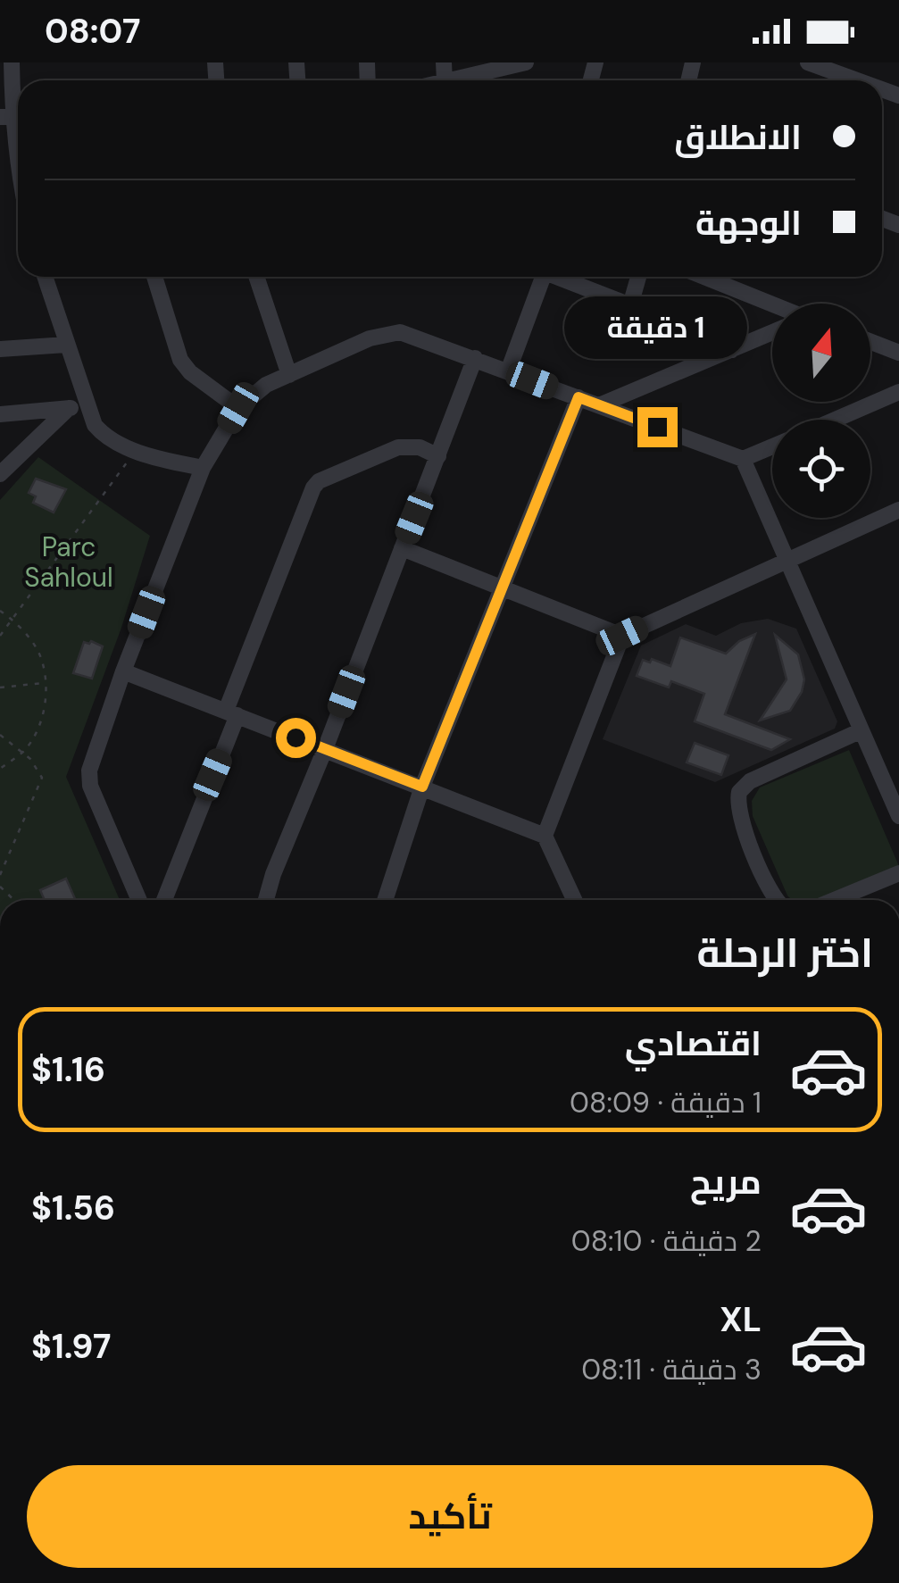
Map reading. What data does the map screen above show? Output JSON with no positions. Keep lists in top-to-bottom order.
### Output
{
  "parks": ["Parc Sahloul"],
  "north": "top",
  "page": {
    "status": "08:07",
    "banner": ["الانطلاق", "الوجهة"],
    "bubble": "1 دقيقة",
    "heading": "اختر الرحلة",
    "list": [
      {
        "name": "اقتصادي",
        "note": "1 دقيقة · 08:09",
        "value": "$1.16"
      },
      {
        "name": "مريح",
        "note": "2 دقيقة · 08:10",
        "value": "$1.56"
      },
      {
        "name": "XL",
        "note": "3 دقيقة · 08:11",
        "value": "$1.97"
      }
    ],
    "buttons": "تأكيد"
  }
}
